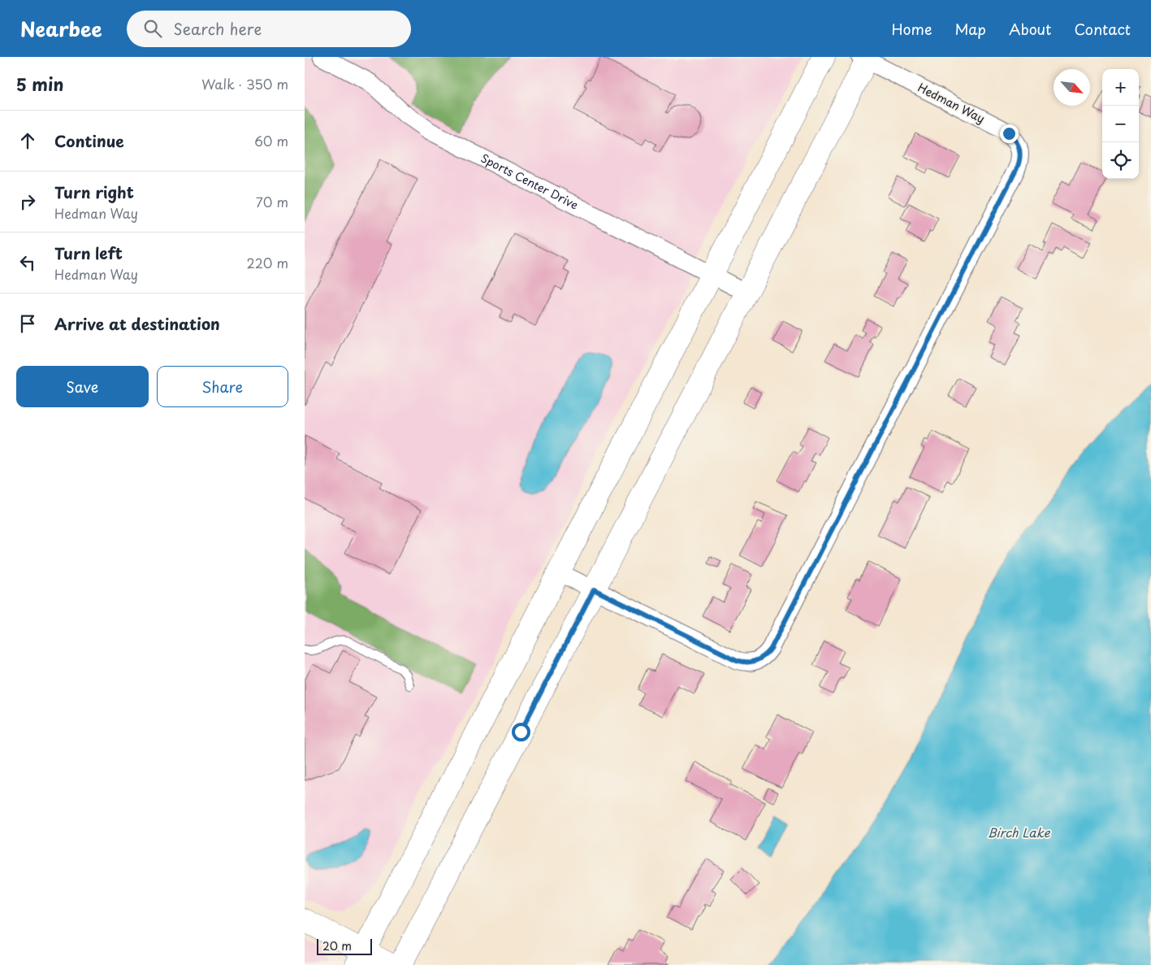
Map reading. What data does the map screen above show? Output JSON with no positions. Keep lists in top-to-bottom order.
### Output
{
  "streets": {
    "street": ["Hedman Way", "Sports Center Drive"]
  },
  "water": ["Birch Lake"],
  "scale_bar": "20 m",
  "north": "bottom right",
  "page": {
    "header": "Nearbee",
    "search": "Search here",
    "nav": [
      "Home",
      "Map",
      "About",
      "Contact"
    ],
    "heading": ["5 min", "Walk · 350 m"],
    "map_buttons": ["+", "−"],
    "list": [
      ["Continue", "60 m"],
      ["Turn right", "Hedman Way", "70 m"],
      ["Turn left", "Hedman Way", "220 m"],
      "Arrive at destination"
    ],
    "buttons": ["Save", "Share"],
    "scale": "20 m"
  }
}
